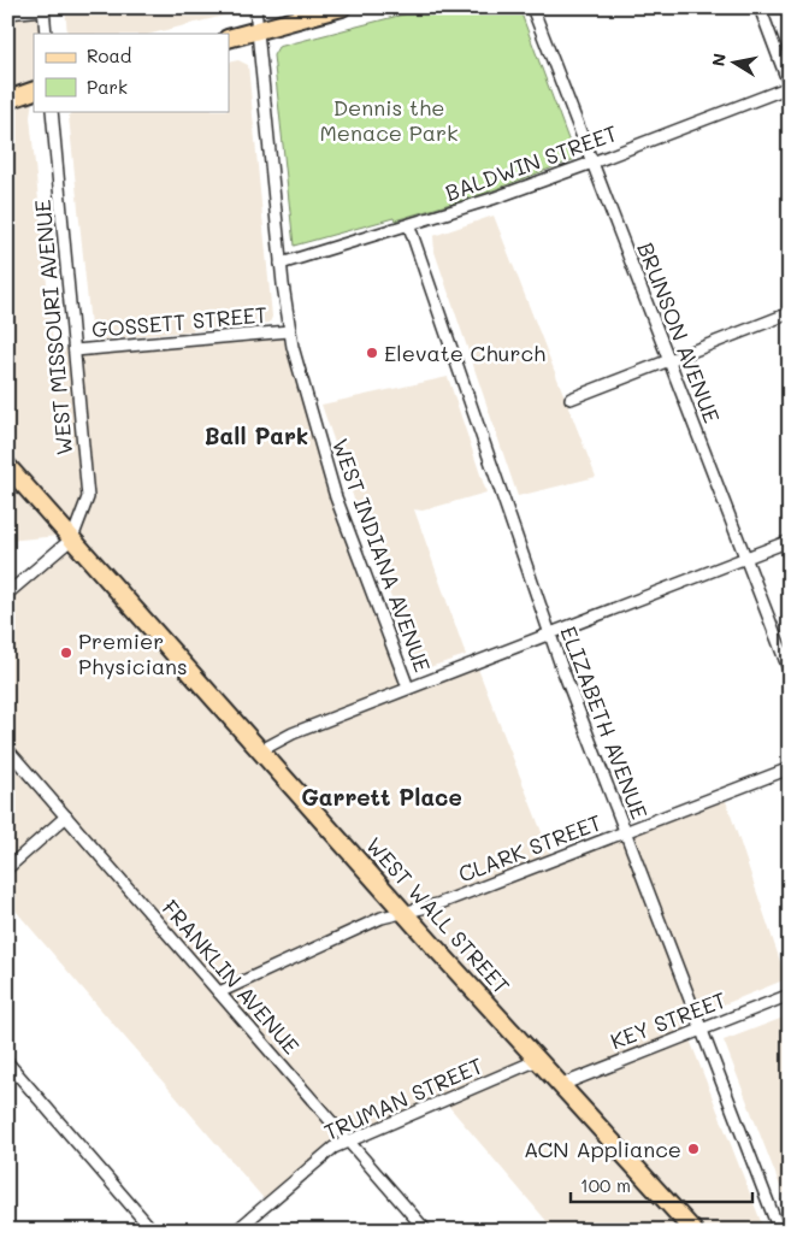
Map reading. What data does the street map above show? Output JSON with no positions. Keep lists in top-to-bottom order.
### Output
{
  "streets": {
    "main road": ["WEST WALL STREET"],
    "street": [
      "BALDWIN STREET",
      "GOSSETT STREET",
      "WEST MISSOURI AVENUE",
      "BRUNSON AVENUE",
      "WEST INDIANA AVENUE",
      "ELIZABETH AVENUE",
      "CLARK STREET",
      "FRANKLIN AVENUE",
      "KEY STREET",
      "TRUMAN STREET"
    ]
  },
  "crossings": [
    ["BALDWIN STREET", "BRUNSON AVENUE"],
    ["BALDWIN STREET", "WEST INDIANA AVENUE"],
    ["BALDWIN STREET", "ELIZABETH AVENUE"],
    ["GOSSETT STREET", "WEST MISSOURI AVENUE"],
    ["GOSSETT STREET", "WEST INDIANA AVENUE"],
    ["WEST MISSOURI AVENUE", "WEST WALL STREET"],
    ["ELIZABETH AVENUE", "CLARK STREET"],
    ["ELIZABETH AVENUE", "KEY STREET"],
    ["CLARK STREET", "WEST WALL STREET"],
    ["CLARK STREET", "FRANKLIN AVENUE"],
    ["WEST WALL STREET", "KEY STREET"],
    ["WEST WALL STREET", "TRUMAN STREET"],
    ["FRANKLIN AVENUE", "TRUMAN STREET"]
  ],
  "districts": ["Ball Park", "Garrett Place"],
  "parks": ["Dennis the Menace Park"],
  "places": ["Elevate Church", "Premier Physicians", "ACN Appliance"],
  "legend": ["Road", "Park"],
  "scale_bar": "100 m",
  "north": "left"
}
